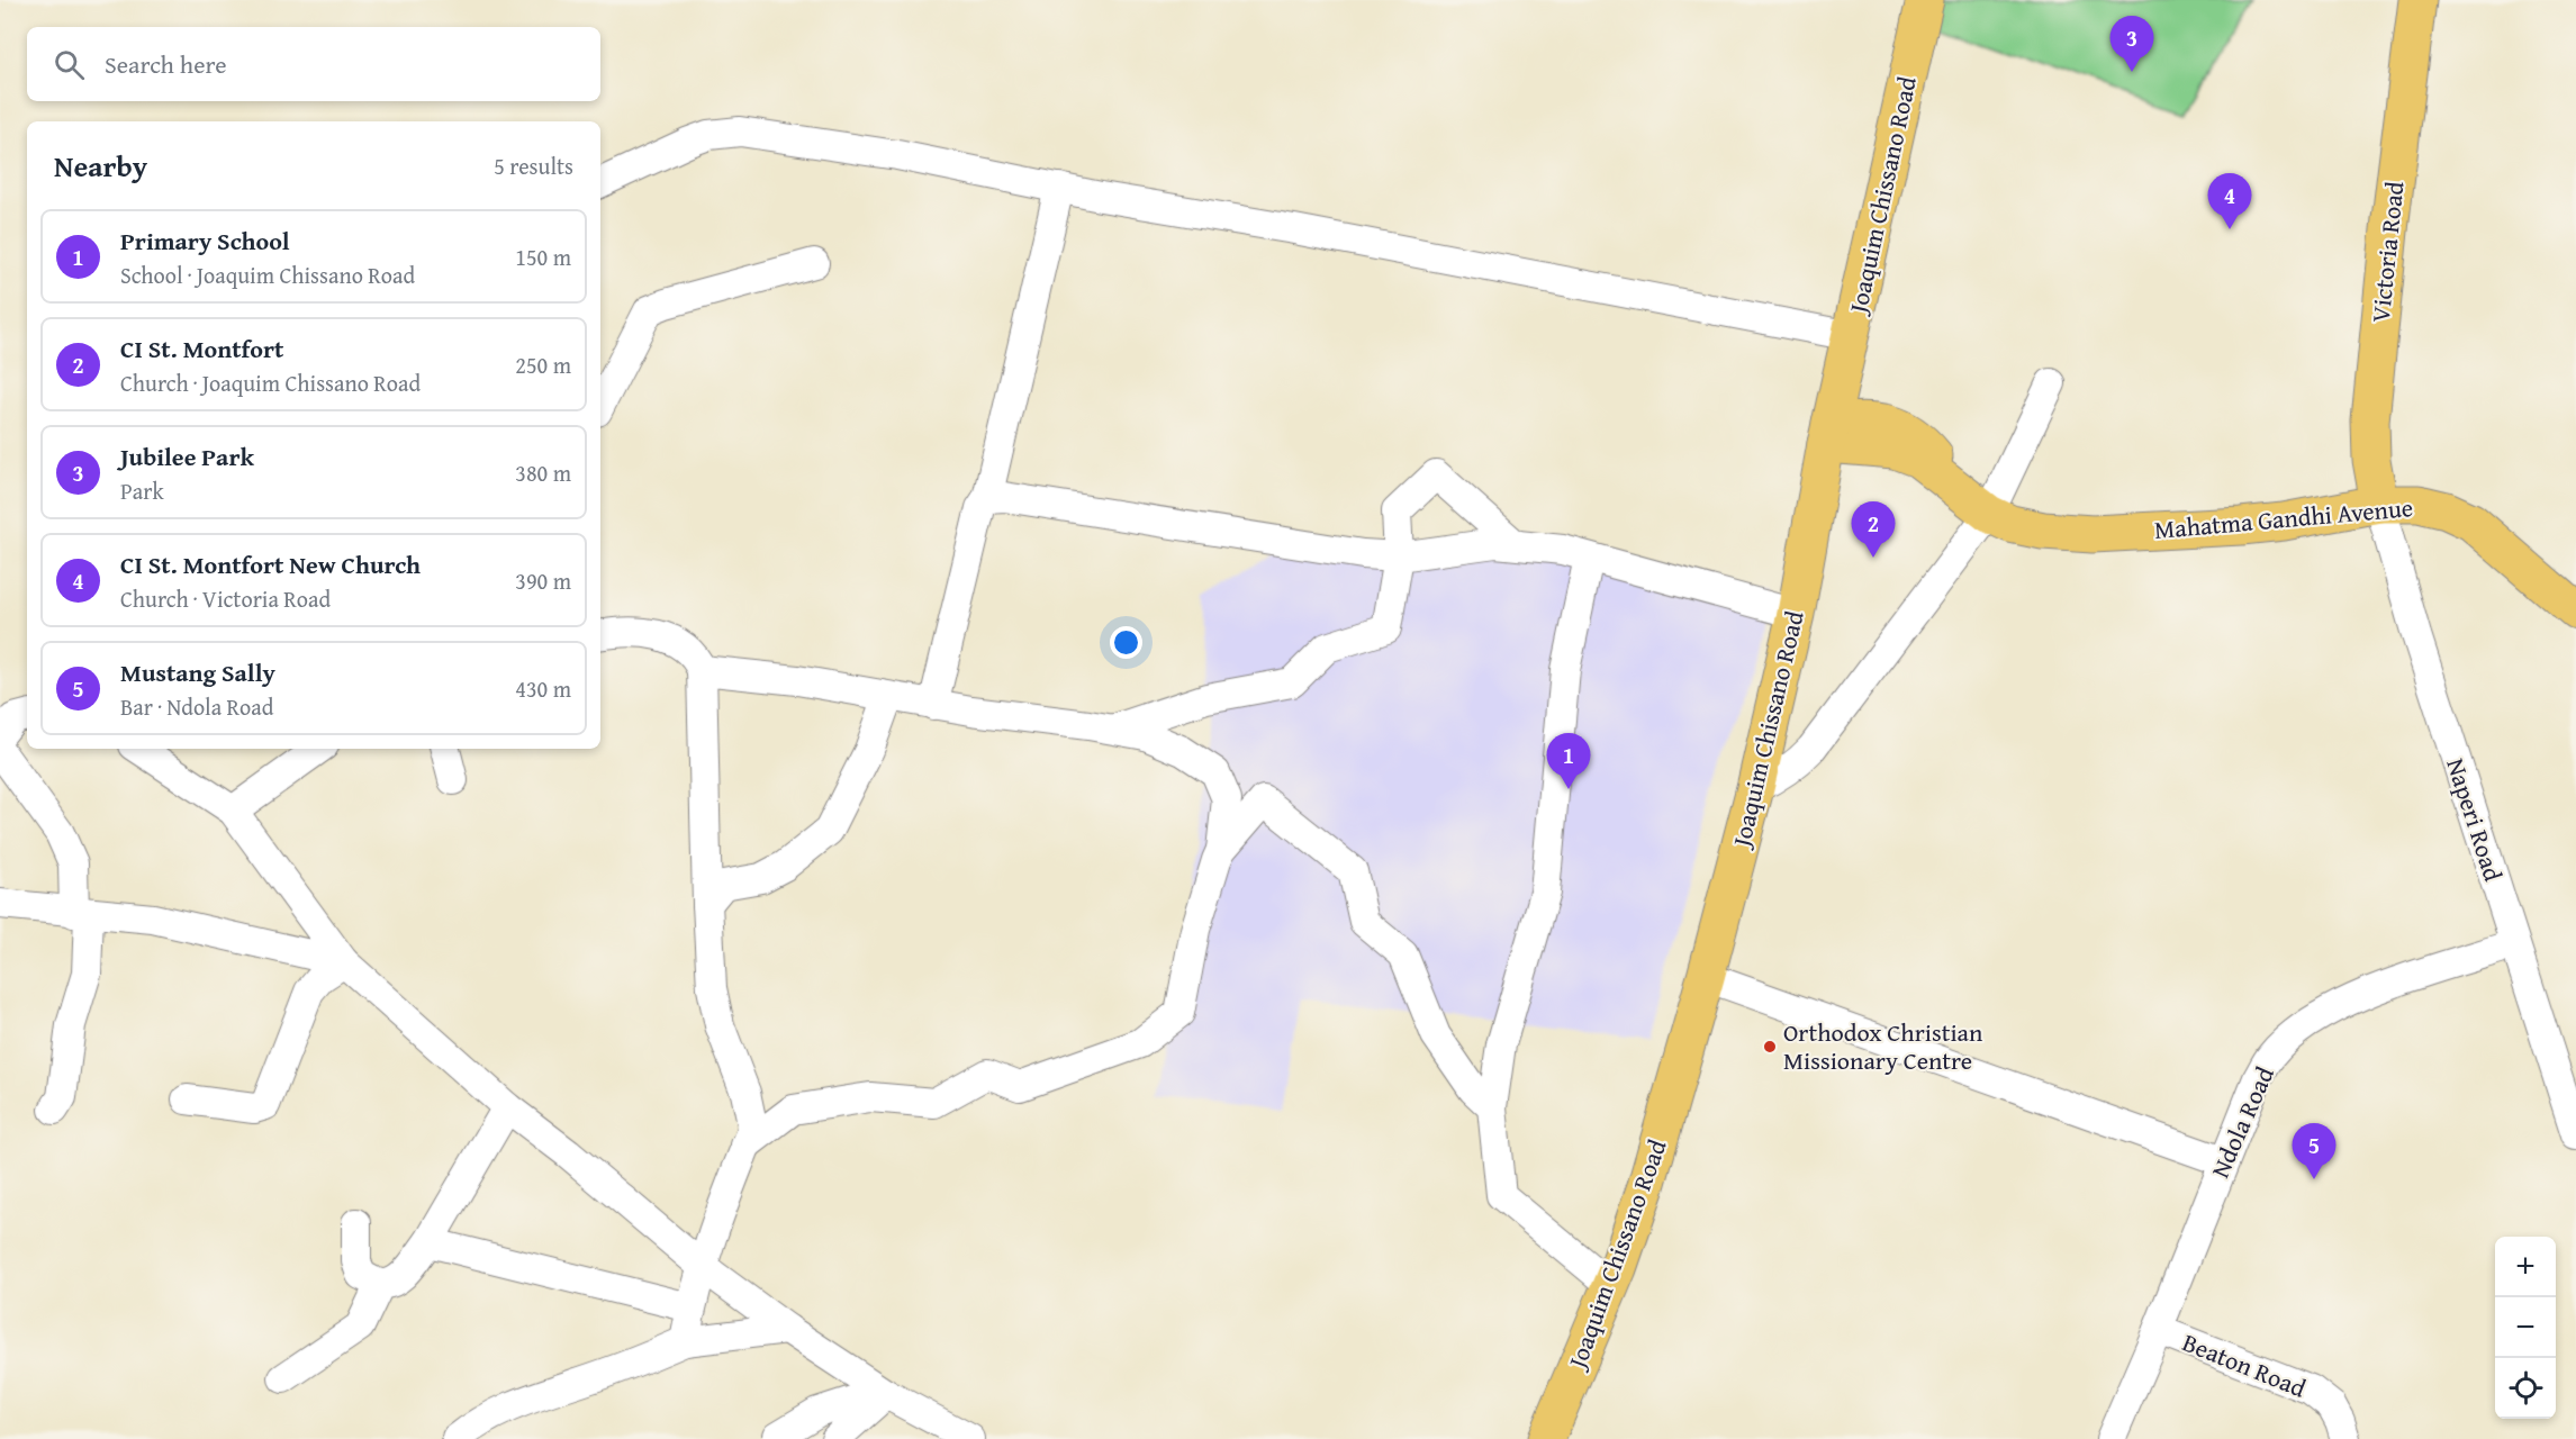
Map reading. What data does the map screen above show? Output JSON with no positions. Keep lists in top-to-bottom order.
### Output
{
  "streets": {
    "main road": ["Joaquim Chissano Road", "Victoria Road", "Mahatma Gandhi Avenue"],
    "street": ["Naperi Road", "Ndola Road", "Beaton Road"]
  },
  "crossings": [
    ["Victoria Road", "Mahatma Gandhi Avenue"],
    ["Victoria Road", "Naperi Road"],
    ["Mahatma Gandhi Avenue", "Naperi Road"],
    ["Naperi Road", "Ndola Road"],
    ["Ndola Road", "Beaton Road"]
  ],
  "places": ["Orthodox Christian Missionary Centre"],
  "page": {
    "pins": [
      "3",
      "4",
      "2",
      "1",
      "5"
    ],
    "search": "Search here",
    "heading": ["Nearby", "5 results"],
    "list": [
      {
        "mark": "1",
        "name": "Primary School",
        "note": "School · Joaquim Chissano Road",
        "value": "150 m"
      },
      {
        "mark": "2",
        "name": "CI St. Montfort",
        "note": "Church · Joaquim Chissano Road",
        "value": "250 m"
      },
      {
        "mark": "3",
        "name": "Jubilee Park",
        "note": "Park",
        "value": "380 m"
      },
      {
        "mark": "4",
        "name": "CI St. Montfort New Church",
        "note": "Church · Victoria Road",
        "value": "390 m"
      },
      {
        "mark": "5",
        "name": "Mustang Sally",
        "note": "Bar · Ndola Road",
        "value": "430 m"
      }
    ],
    "map_buttons": ["+", "−"]
  }
}
